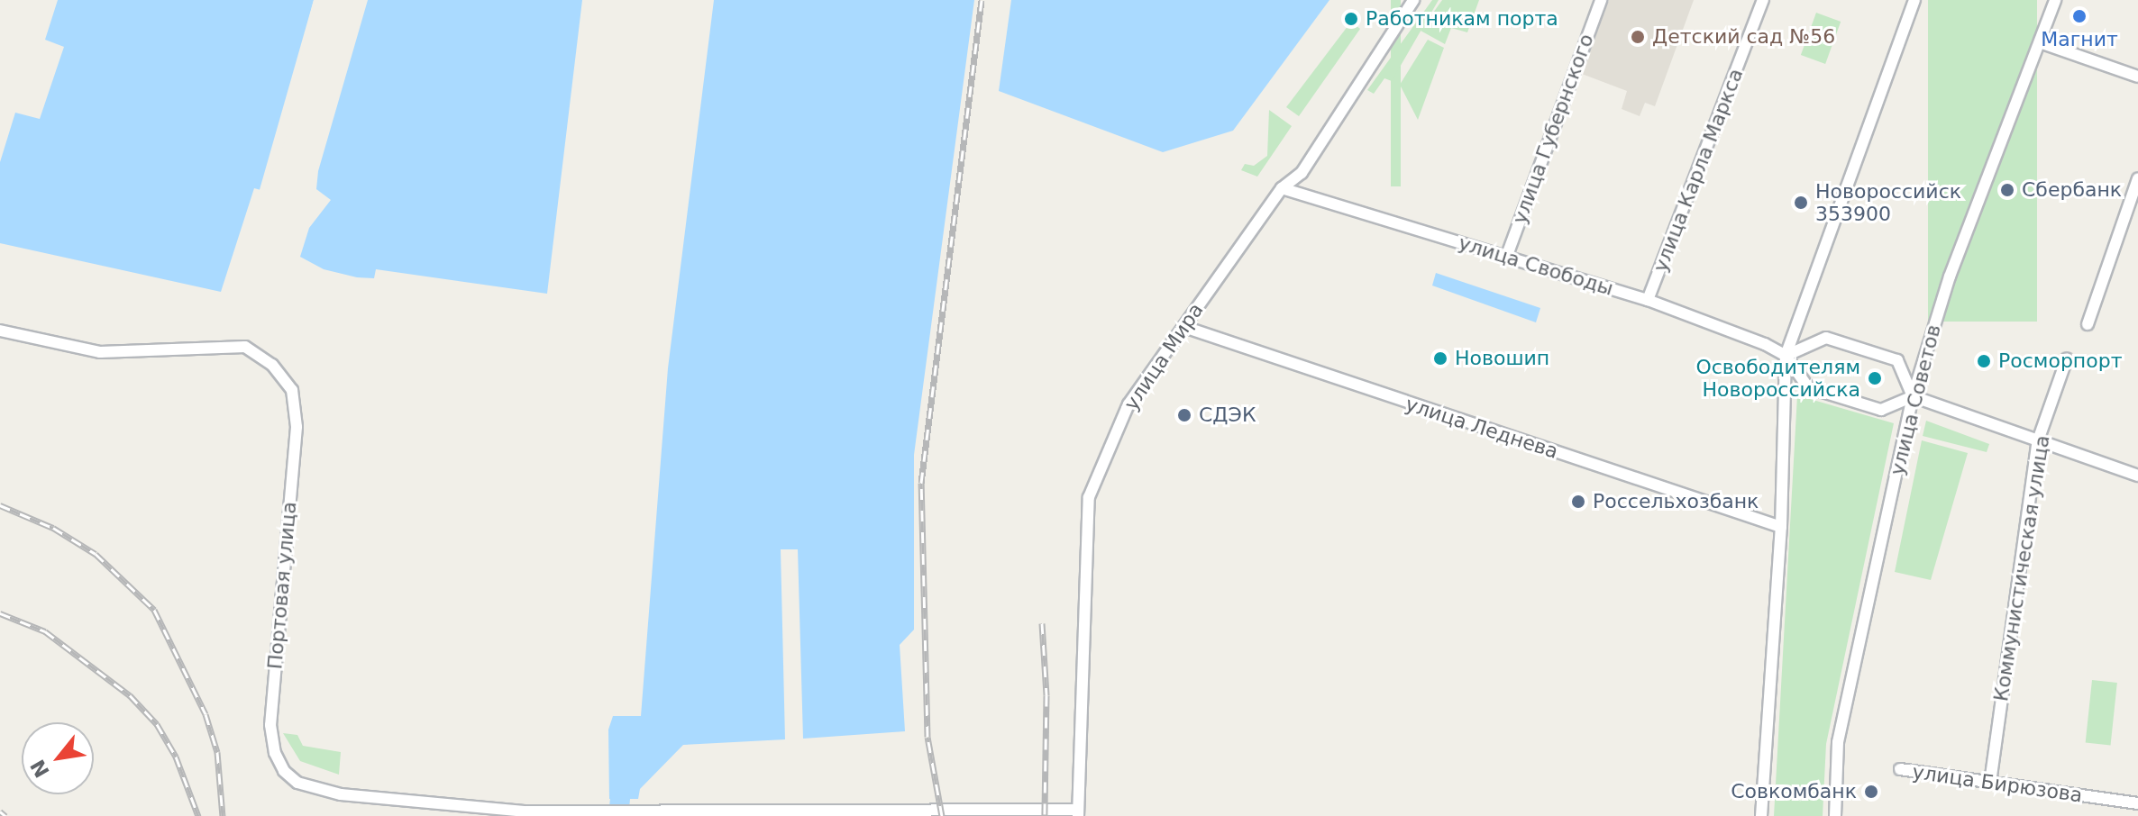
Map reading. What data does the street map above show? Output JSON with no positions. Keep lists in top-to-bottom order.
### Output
{
  "streets": {
    "street": [
      "улица Губернского",
      "улица Карла Маркса",
      "улица Свободы",
      "улица Мира",
      "улица Советов",
      "улица Леднева",
      "Коммунистическая улица",
      "Портовая улица",
      "улица Бирюзова"
    ]
  },
  "crossings": [
    ["улица Губернского", "улица Свободы"],
    ["улица Карла Маркса", "улица Свободы"],
    ["улица Свободы", "улица Мира"],
    ["улица Мира", "улица Леднева"],
    ["улица Мира", "Портовая улица"],
    ["Коммунистическая улица", "улица Бирюзова"]
  ],
  "places": [
    "Магнит",
    "Работникам порта",
    "Детский сад №56",
    "Сбербанк",
    "Новороссийск 353900",
    "Новошип",
    "Росморпорт",
    "Освободителям Новороссийска",
    "СДЭК",
    "Россельхозбанк",
    "Совкомбанк"
  ],
  "north": "bottom left"
}
